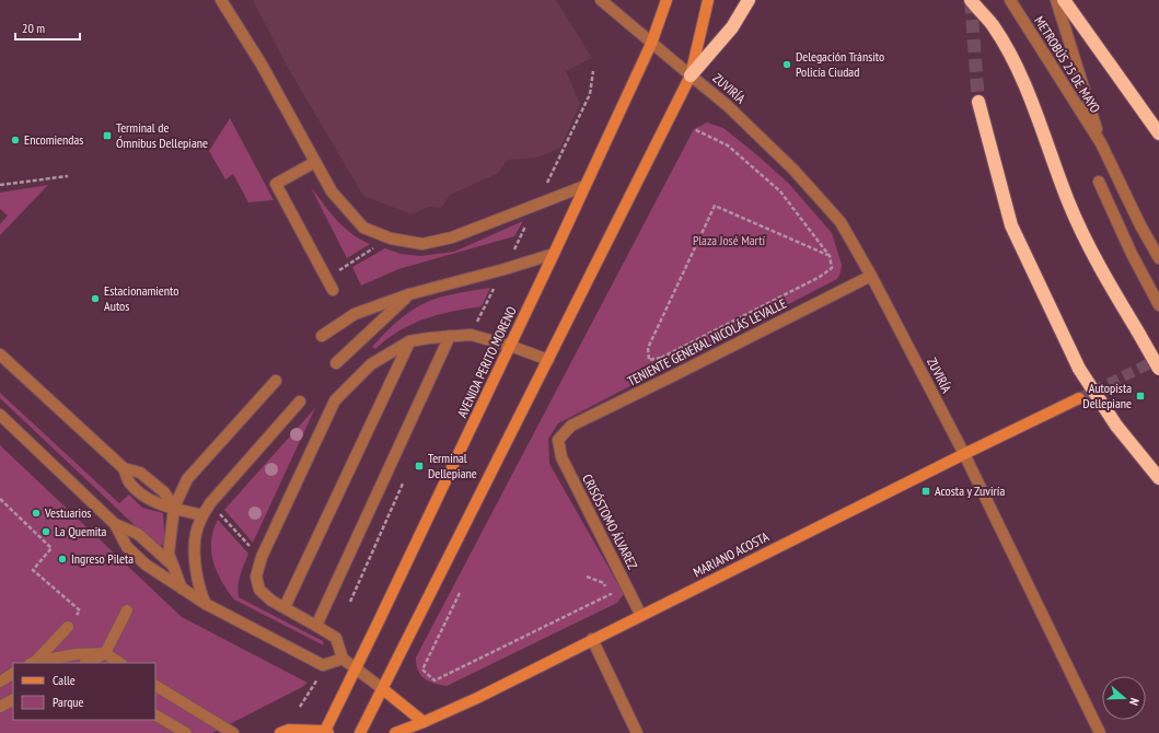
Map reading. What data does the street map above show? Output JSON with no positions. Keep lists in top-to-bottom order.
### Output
{
  "streets": {
    "main road": ["AVENIDA PERITO MORENO", "MARIANO ACOSTA"],
    "street": [
      "METROBÚS 25 DE MAYO",
      "ZUVIRÍA",
      "TENIENTE GENERAL NICOLÁS LEVALLE",
      "CRISÓSTOMO ÁLVAREZ"
    ]
  },
  "crossings": [
    ["ZUVIRÍA", "TENIENTE GENERAL NICOLÁS LEVALLE"],
    ["ZUVIRÍA", "AVENIDA PERITO MORENO"],
    ["ZUVIRÍA", "MARIANO ACOSTA"],
    ["TENIENTE GENERAL NICOLÁS LEVALLE", "CRISÓSTOMO ÁLVAREZ"],
    ["CRISÓSTOMO ÁLVAREZ", "MARIANO ACOSTA"]
  ],
  "parks": ["Plaza José Martí"],
  "places": {
    "other": [
      "Delegación Tránsito Policía Ciudad",
      "Encomiendas",
      "Estacionamiento Autos",
      "Vestuarios",
      "La Quemita",
      "Ingreso Pileta"
    ],
    "transit": [
      "Terminal de Ómnibus Dellepiane",
      "Autopista Dellepiane",
      "Terminal Dellepiane",
      "Acosta y Zuviría"
    ]
  },
  "legend": ["Calle", "Parque"],
  "scale_bar": "20 m",
  "north": "right"
}
